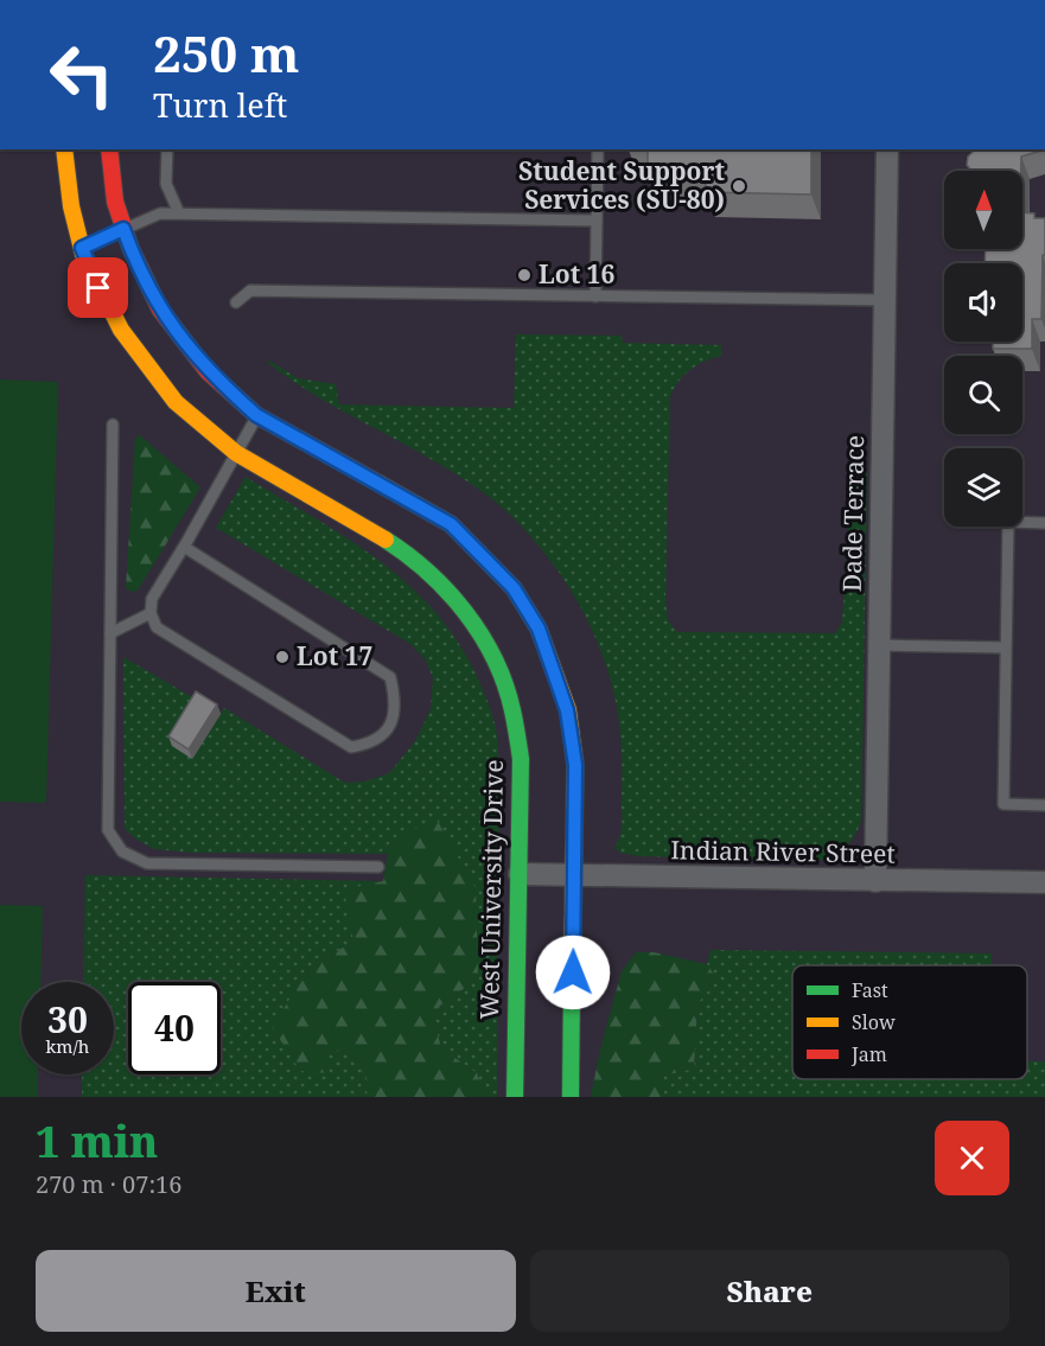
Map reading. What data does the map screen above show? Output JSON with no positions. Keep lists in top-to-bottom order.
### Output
{
  "streets": {
    "street": ["Dade Terrace", "Indian River Street", "West University Drive"]
  },
  "crossings": [
    ["Dade Terrace", "Indian River Street"],
    ["Indian River Street", "West University Drive"]
  ],
  "places": ["Student Support Services (SU-80)", "Lot 16", "Lot 17"],
  "legend": ["Fast", "Slow", "Jam"],
  "north": "top",
  "page": {
    "turn": ["250 m", "Turn left"],
    "speed": "30 km/h",
    "limit": "40",
    "heading": ["1 min", "270 m · 07:16"],
    "buttons": ["Exit", "Share"]
  }
}
